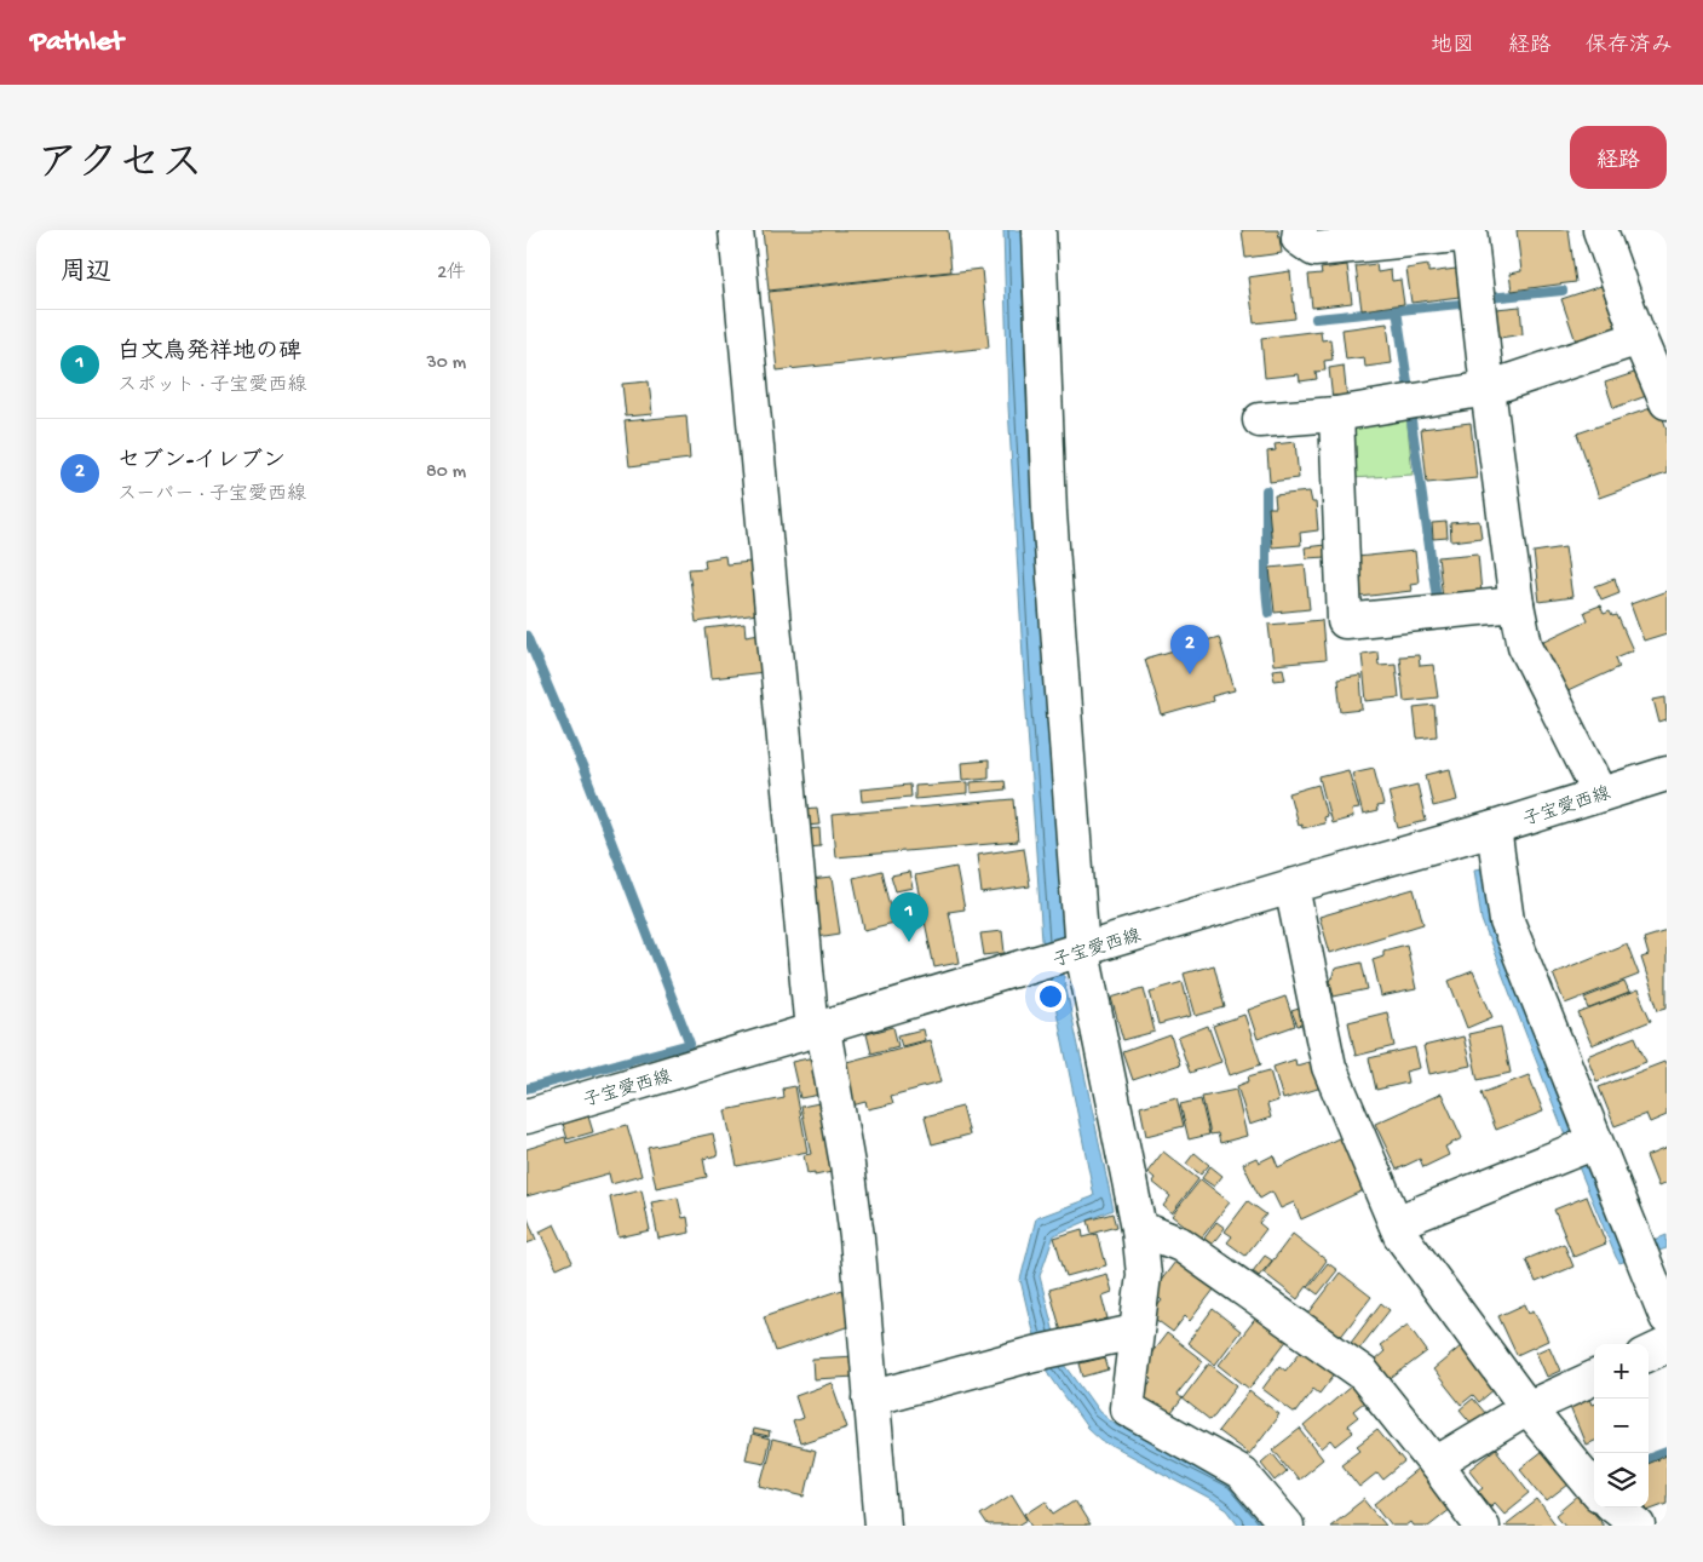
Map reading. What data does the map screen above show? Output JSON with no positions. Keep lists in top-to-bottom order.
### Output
{
  "streets": {
    "street": ["子宝愛西線"]
  },
  "page": {
    "header": "Pathlet",
    "nav": ["地図", "経路", "保存済み"],
    "title": "アクセス",
    "buttons": "経路",
    "heading": ["周辺", "2件"],
    "list": [
      {
        "mark": "1",
        "name": "白文鳥発祥地の碑",
        "note": "スポット · 子宝愛西線",
        "value": "30 m"
      },
      {
        "mark": "2",
        "name": "セブン-イレブン",
        "note": "スーパー · 子宝愛西線",
        "value": "80 m"
      }
    ],
    "pins": ["2", "1"],
    "map_buttons": ["+", "−"]
  }
}
